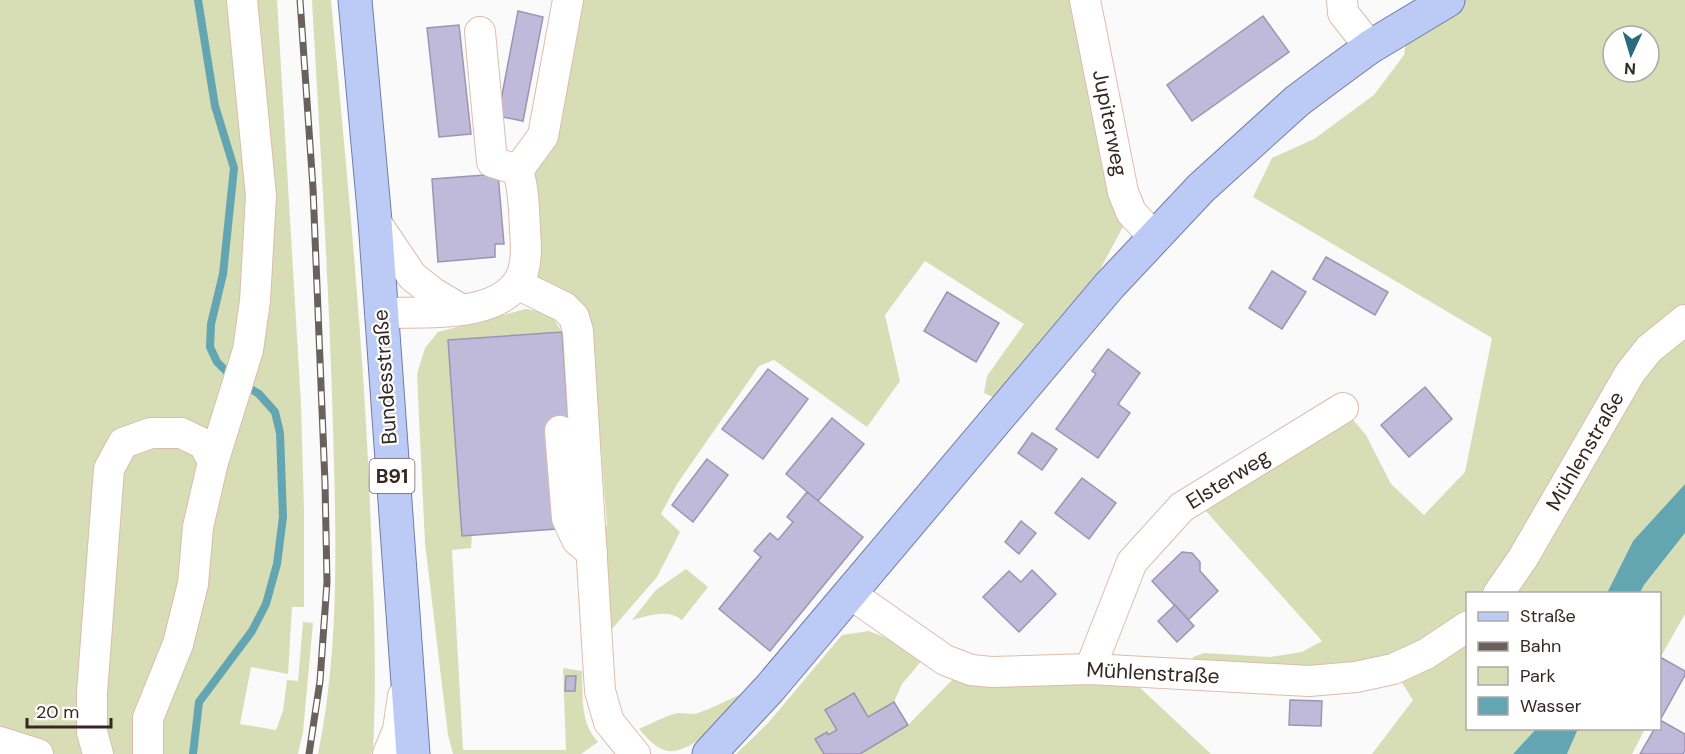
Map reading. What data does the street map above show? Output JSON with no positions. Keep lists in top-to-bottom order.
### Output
{
  "streets": {
    "main road": ["Bundesstraße", "B91"],
    "street": ["Jupiterweg", "Mühlenstraße", "Elsterweg"]
  },
  "crossings": [
    ["Mühlenstraße", "Elsterweg"]
  ],
  "legend": [
    "Straße",
    "Bahn",
    "Park",
    "Wasser"
  ],
  "scale_bar": "20 m",
  "north": "bottom"
}
